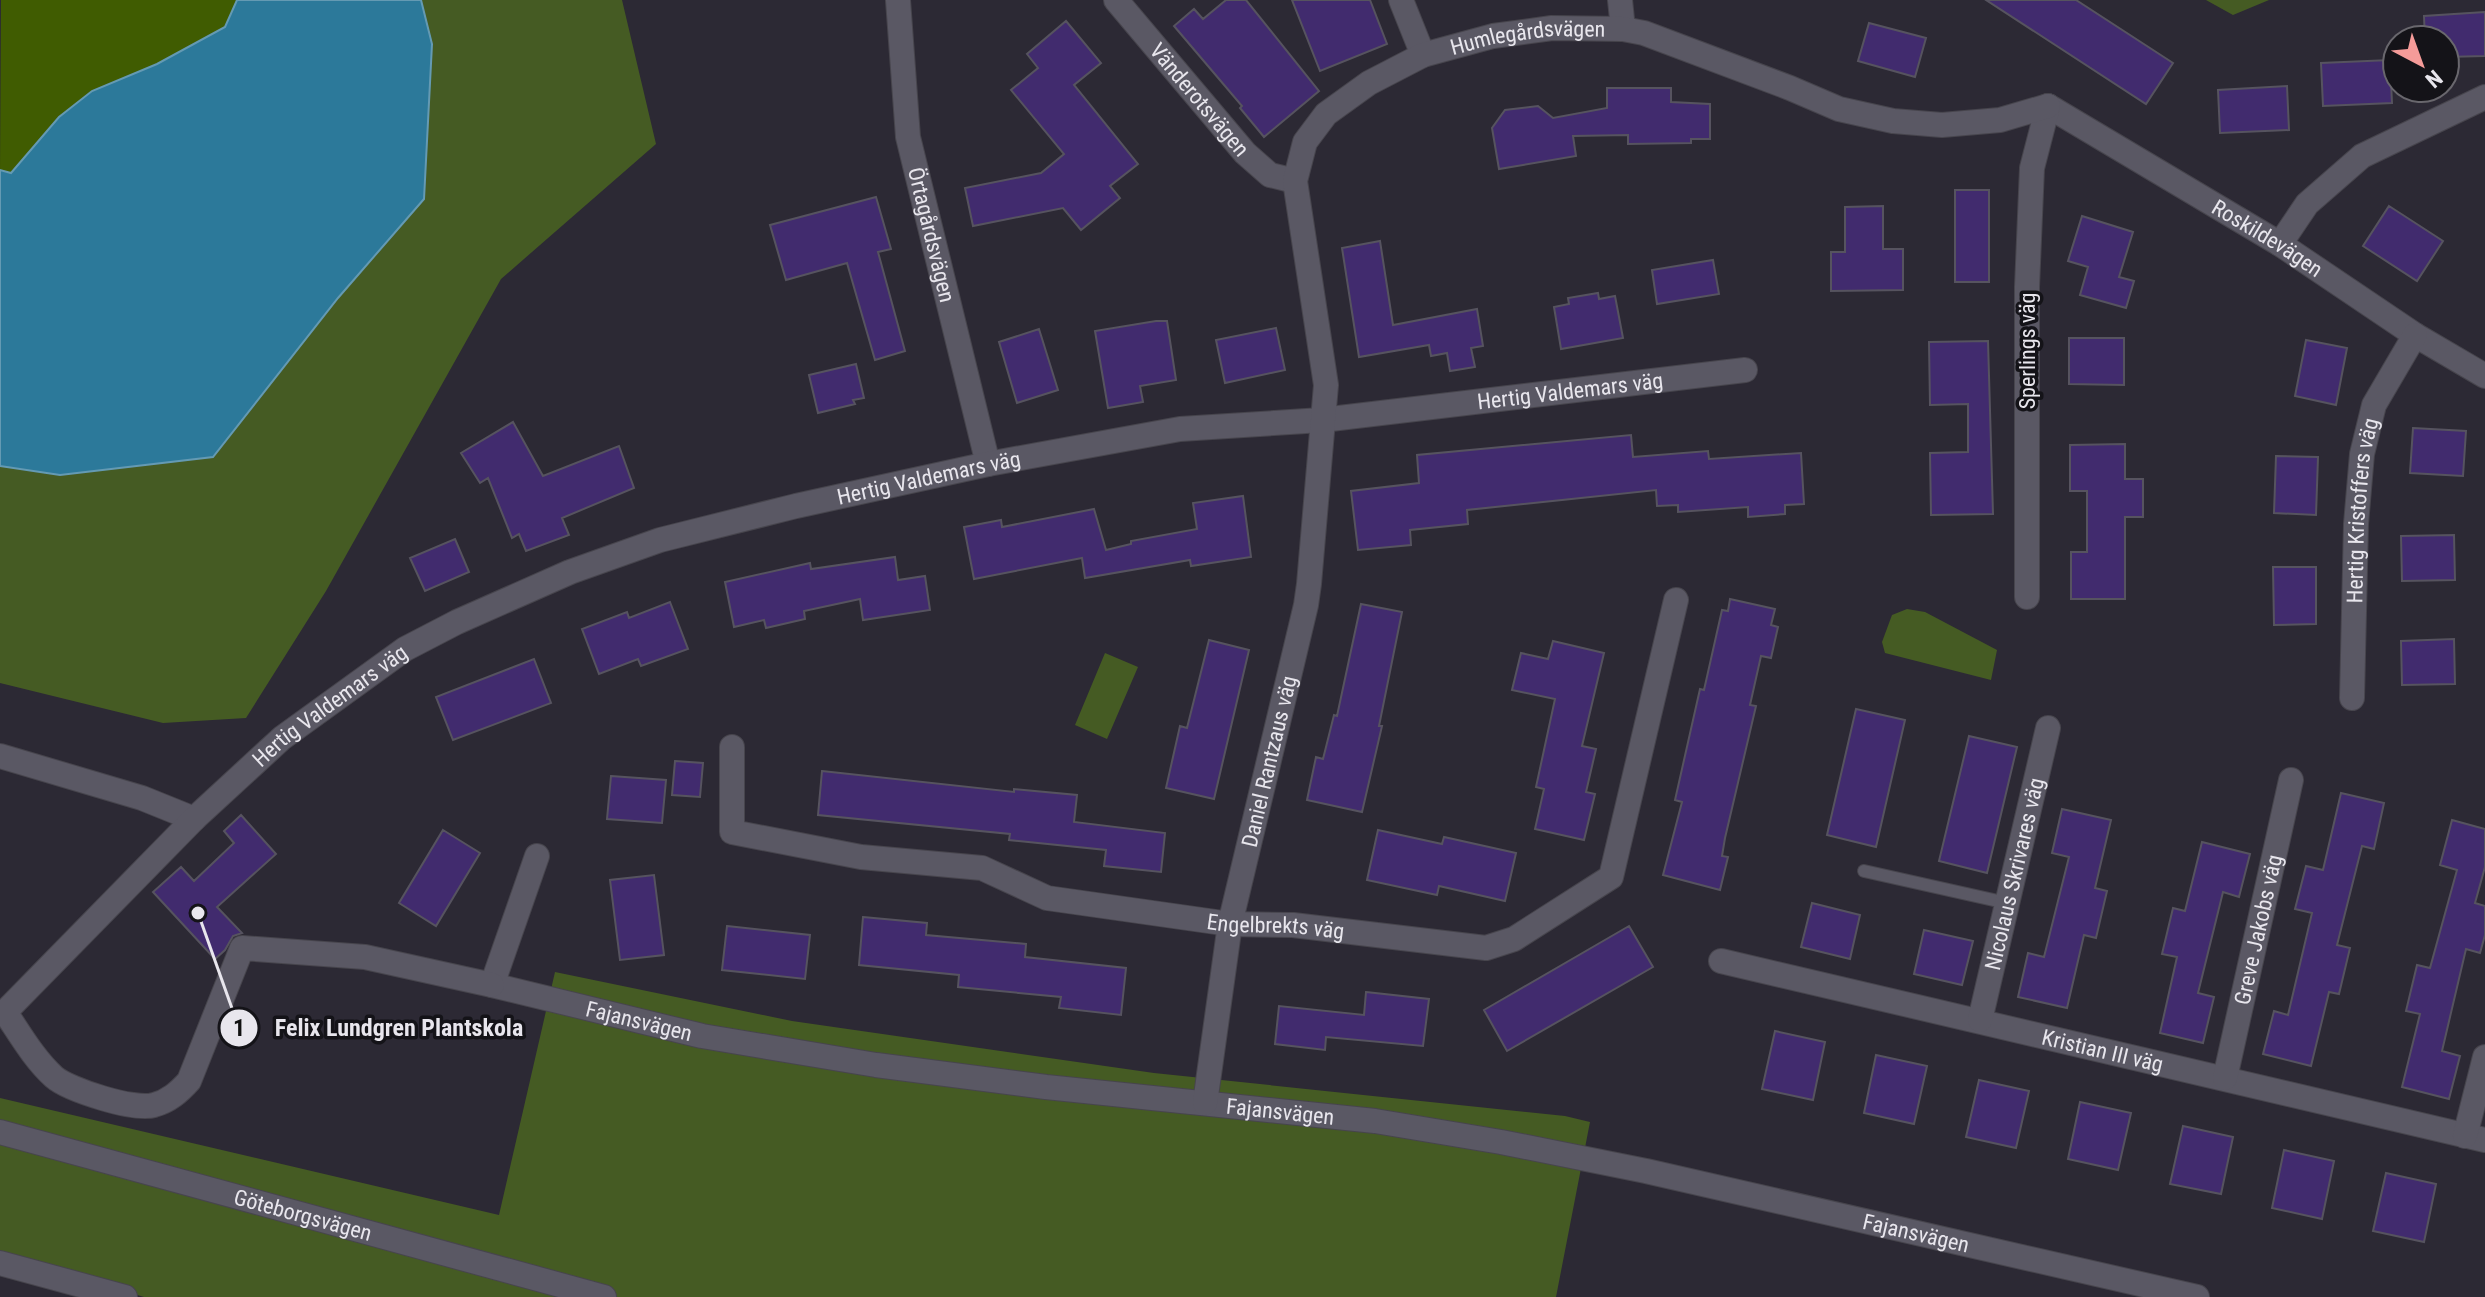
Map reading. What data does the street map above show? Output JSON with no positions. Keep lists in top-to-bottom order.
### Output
{
  "streets": {
    "street": [
      "Humlegårdsvägen",
      "Vänderotsvägen",
      "Örtagårdsvägen",
      "Roskildevägen",
      "Sperlings väg",
      "Hertig Valdemars väg",
      "Hertig Kristoffers väg",
      "Daniel Rantzaus väg",
      "Nicolaus Skrivares väg",
      "Engelbrekts väg",
      "Greve Jakobs väg",
      "Fajansvägen",
      "Kristian III väg",
      "Göteborgsvägen"
    ]
  },
  "crossings": [
    ["Humlegårdsvägen", "Vänderotsvägen"],
    ["Humlegårdsvägen", "Roskildevägen"],
    ["Humlegårdsvägen", "Sperlings väg"],
    ["Humlegårdsvägen", "Hertig Valdemars väg"],
    ["Humlegårdsvägen", "Daniel Rantzaus väg"],
    ["Örtagårdsvägen", "Hertig Valdemars väg"],
    ["Roskildevägen", "Sperlings väg"],
    ["Roskildevägen", "Hertig Kristoffers väg"],
    ["Hertig Valdemars väg", "Daniel Rantzaus väg"],
    ["Hertig Valdemars väg", "Fajansvägen"],
    ["Daniel Rantzaus väg", "Engelbrekts väg"],
    ["Daniel Rantzaus väg", "Fajansvägen"],
    ["Nicolaus Skrivares väg", "Kristian III väg"],
    ["Greve Jakobs väg", "Kristian III väg"]
  ],
  "places": ["Felix Lundgren Plantskola"],
  "north": "bottom right"
}
